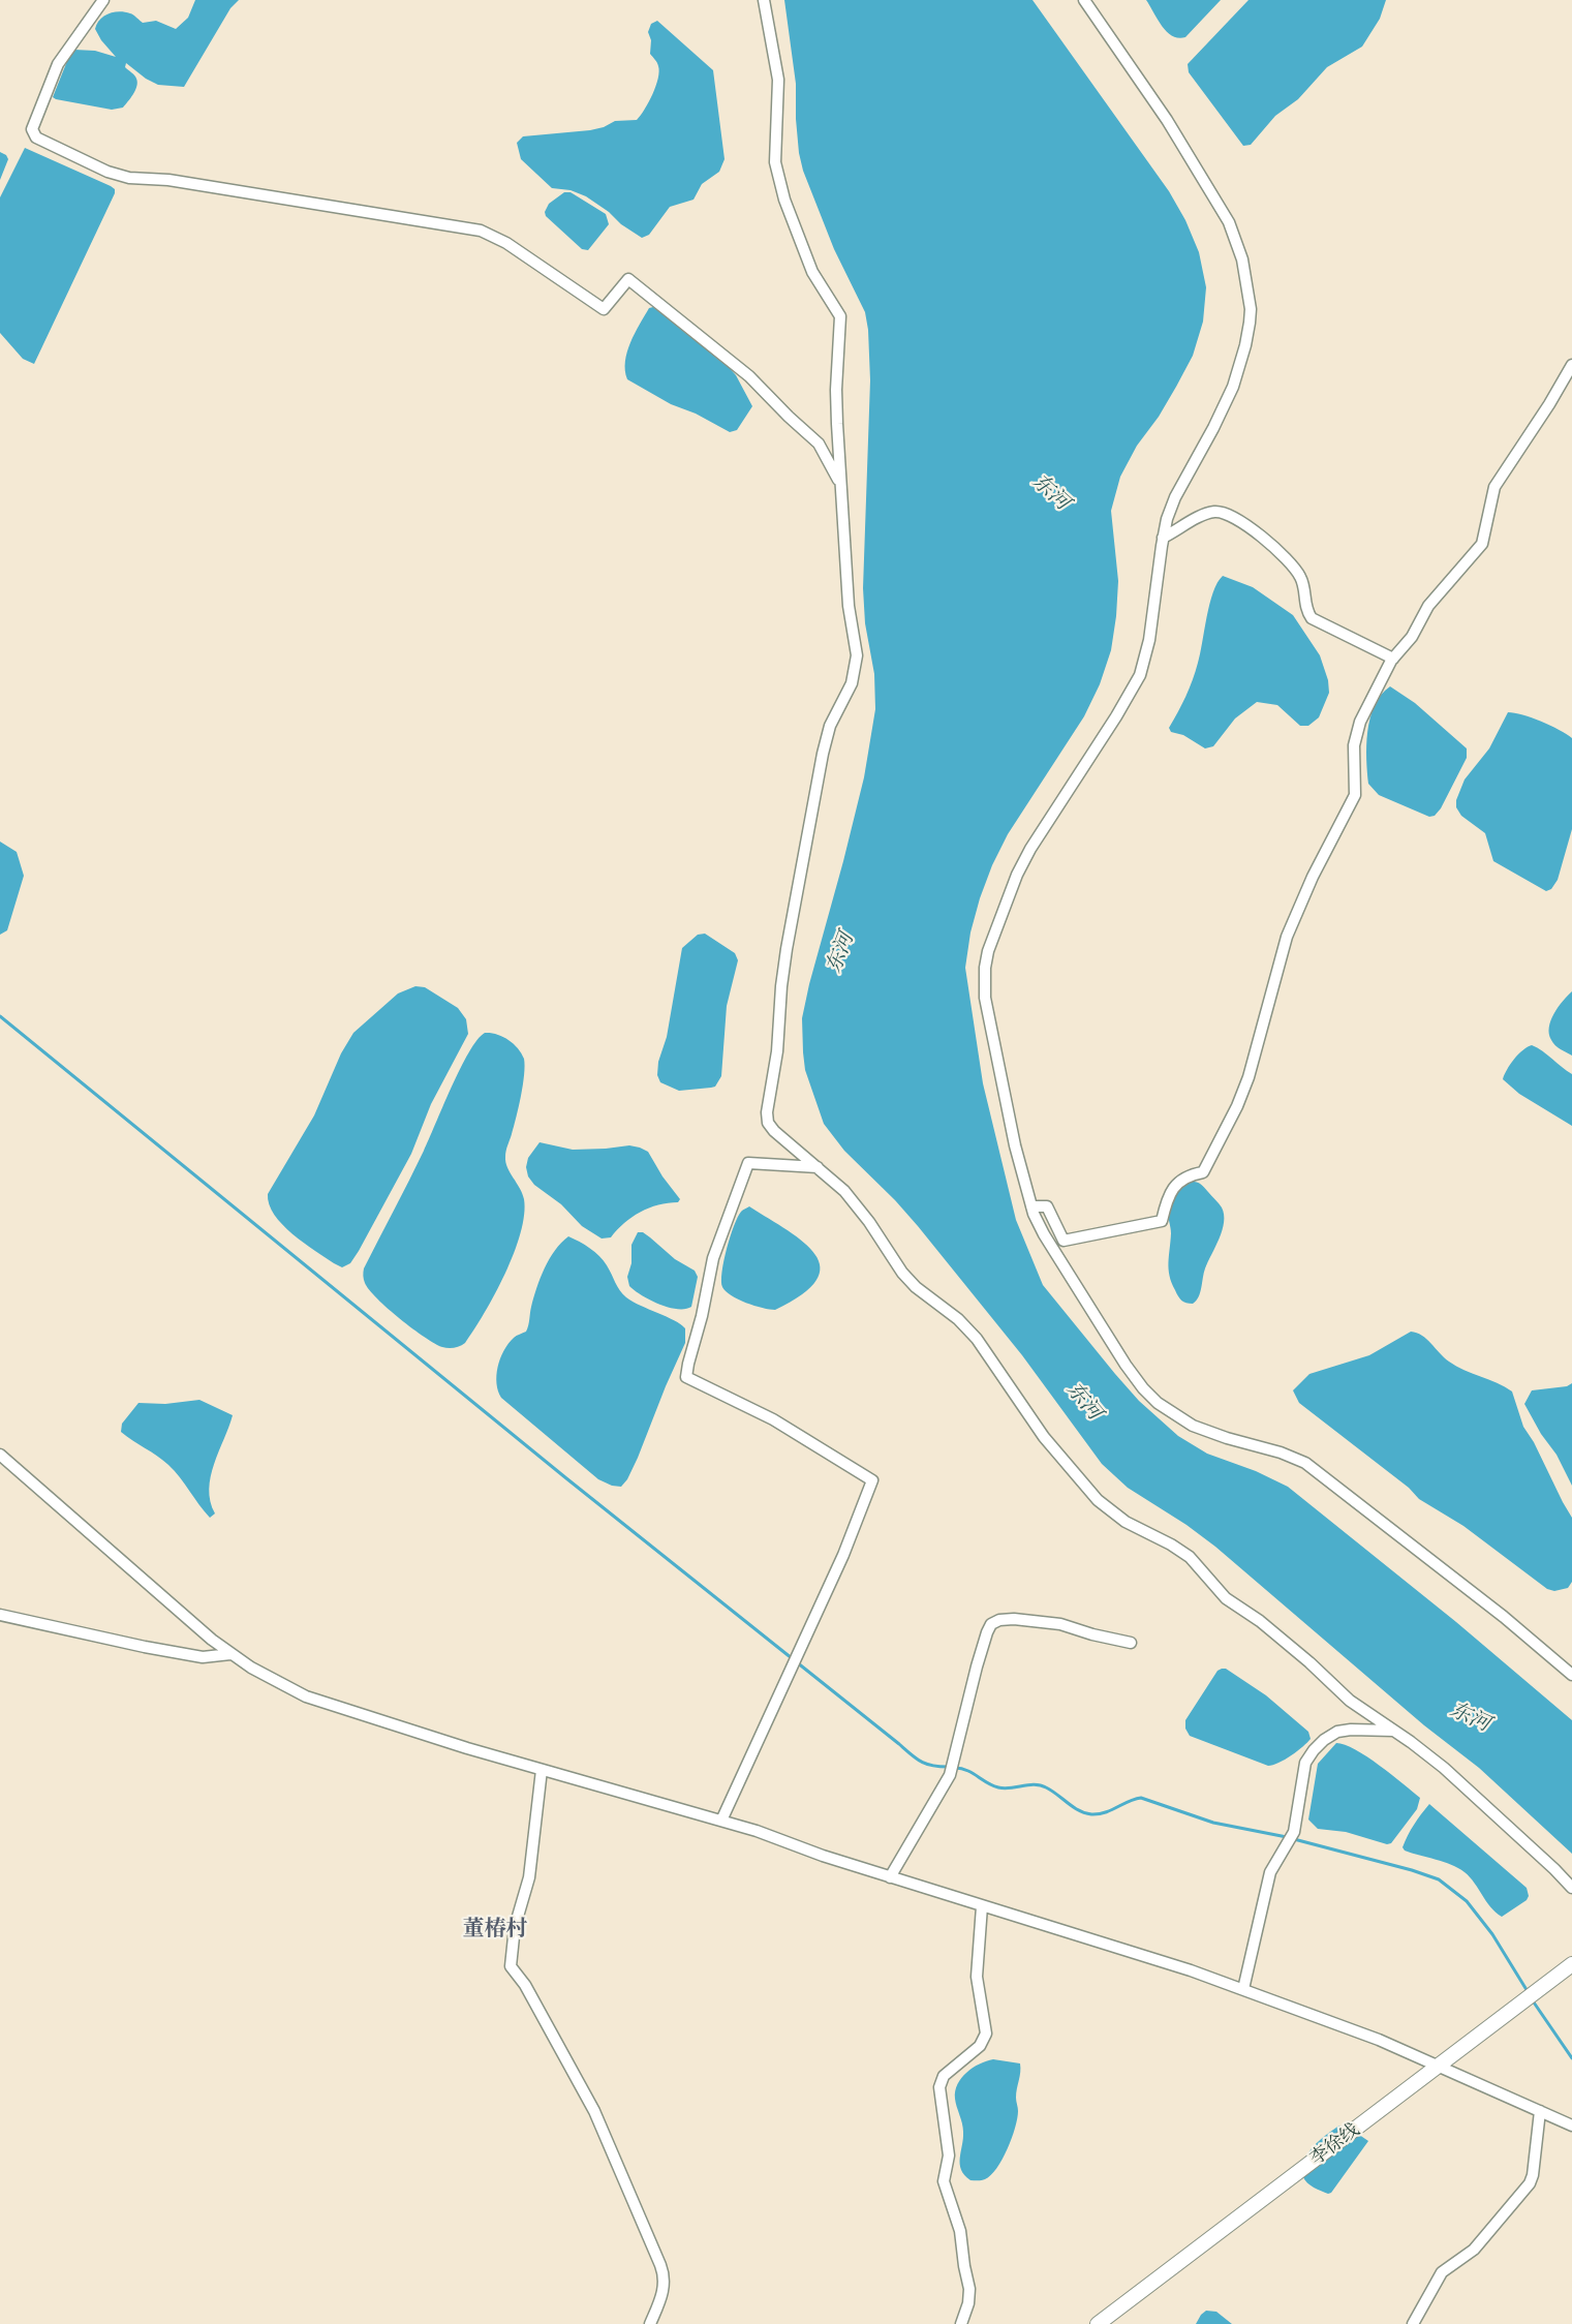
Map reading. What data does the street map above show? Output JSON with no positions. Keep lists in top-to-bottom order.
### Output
{
  "streets": {
    "main road": ["李徐线"]
  },
  "districts": ["董椿村"],
  "water": ["东河"]
}
